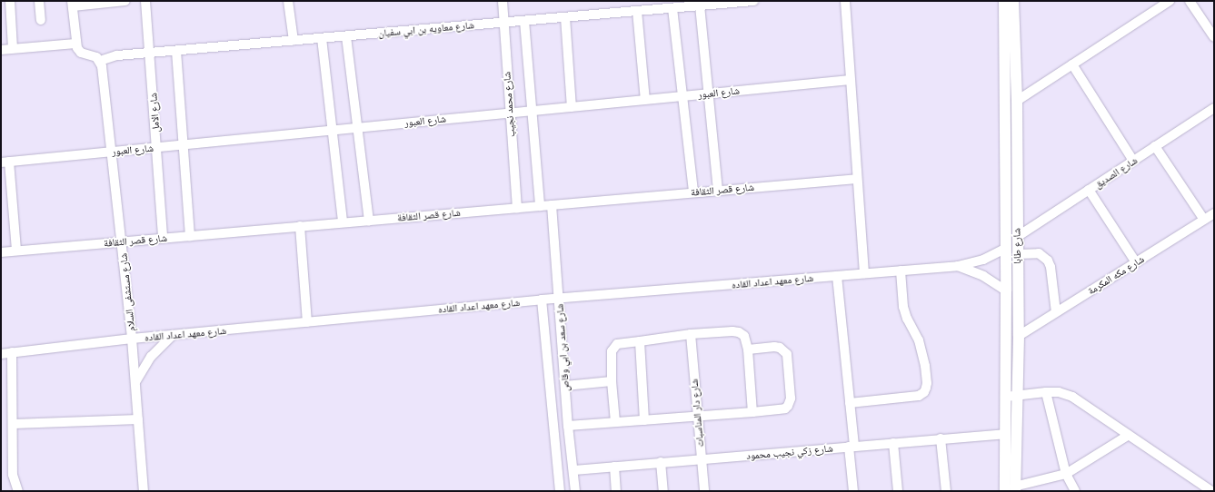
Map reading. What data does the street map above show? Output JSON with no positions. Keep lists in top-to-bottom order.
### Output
{
  "streets": {
    "street": [
      "شارع معاويه بن ابي سفيان",
      "شارع العبور",
      "شارع محمد نجيب",
      "شارع الامل",
      "شارع الصديق",
      "شارع قصر الثقافة",
      "شارع طابا",
      "شارع مكه المكرمة",
      "شارع معهد اعداد القاده",
      "شارع مستشفى السلام",
      "شارع سعد بن ابي وقاص",
      "شارع دار المناسبات",
      "شارع زكي نجيب محمود"
    ]
  },
  "crossings": [
    ["شارع معاويه بن ابي سفيان", "شارع محمد نجيب"],
    ["شارع معاويه بن ابي سفيان", "شارع الامل"],
    ["شارع معاويه بن ابي سفيان", "شارع مستشفى السلام"],
    ["شارع العبور", "شارع محمد نجيب"],
    ["شارع العبور", "شارع الامل"],
    ["شارع العبور", "شارع مستشفى السلام"],
    ["شارع محمد نجيب", "شارع قصر الثقافة"],
    ["شارع الامل", "شارع قصر الثقافة"],
    ["شارع الصديق", "شارع طابا"],
    ["شارع قصر الثقافة", "شارع مستشفى السلام"],
    ["شارع قصر الثقافة", "شارع سعد بن ابي وقاص"],
    ["شارع طابا", "شارع مكه المكرمة"],
    ["شارع طابا", "شارع معهد اعداد القاده"],
    ["شارع طابا", "شارع زكي نجيب محمود"],
    ["شارع معهد اعداد القاده", "شارع مستشفى السلام"],
    ["شارع معهد اعداد القاده", "شارع سعد بن ابي وقاص"],
    ["شارع سعد بن ابي وقاص", "شارع زكي نجيب محمود"],
    ["شارع دار المناسبات", "شارع زكي نجيب محمود"]
  ]
}
